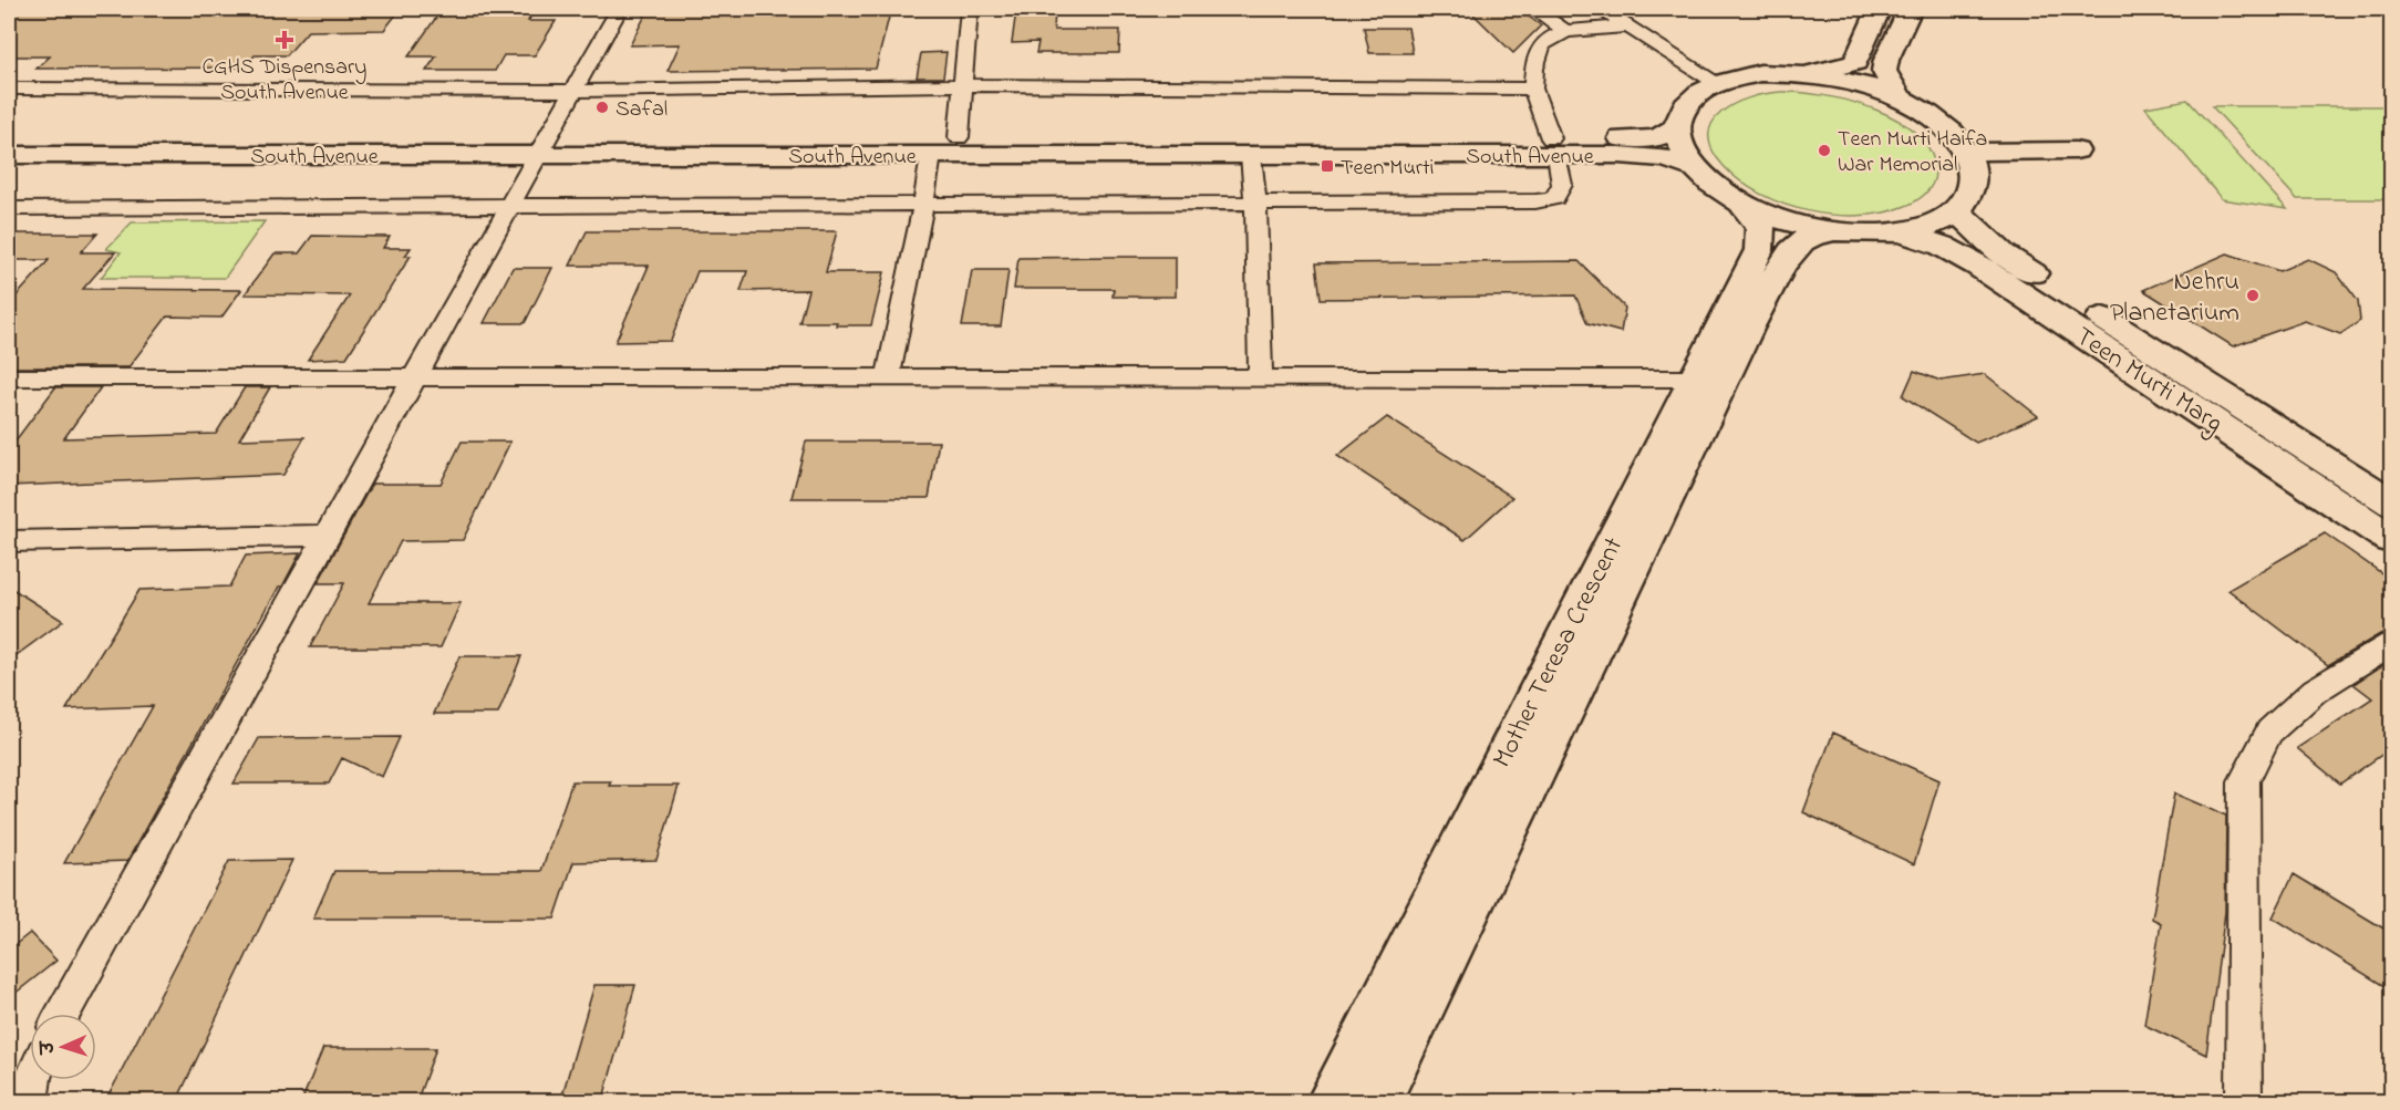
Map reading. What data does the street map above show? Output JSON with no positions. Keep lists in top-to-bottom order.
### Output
{
  "streets": {
    "main road": ["South Avenue", "Teen Murti Marg", "Mother Teresa Crescent"]
  },
  "places": {
    "health": ["CGHS Dispensary South Avenue"],
    "other": ["Safal", "Teen Murti Haifa War Memorial", "Nehru Planetarium"],
    "transit": ["Teen Murti"]
  },
  "north": "left"
}
